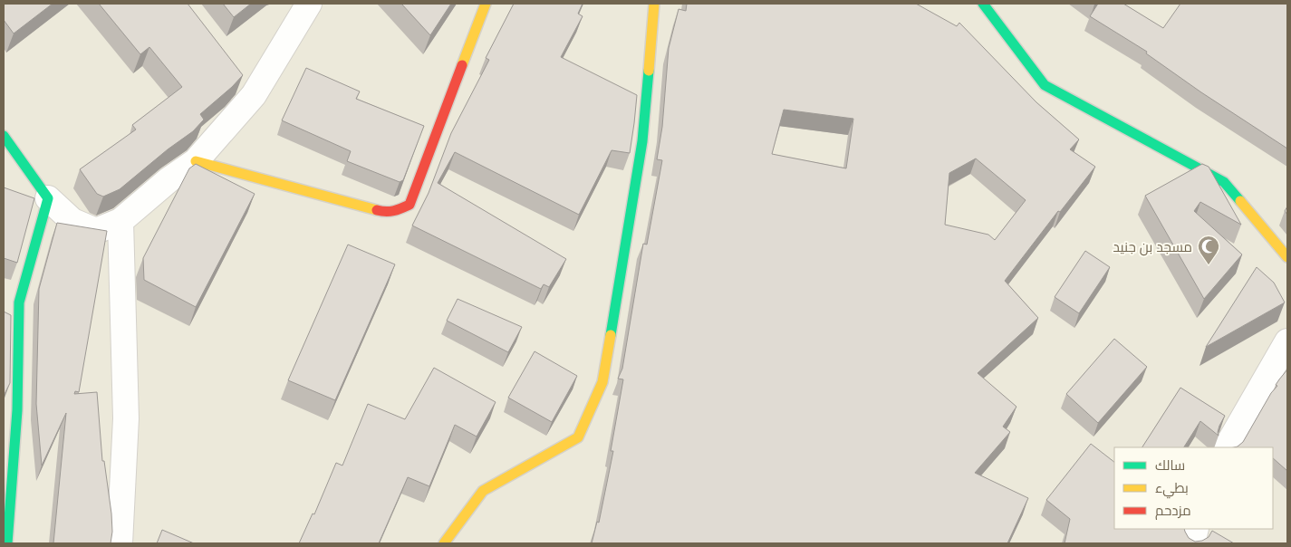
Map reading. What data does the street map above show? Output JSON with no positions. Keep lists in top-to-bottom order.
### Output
{
  "places": {
    "mosque": ["مسجد بن جنيد"]
  },
  "legend": ["سالك", "بطيء", "مزدحم"]
}
